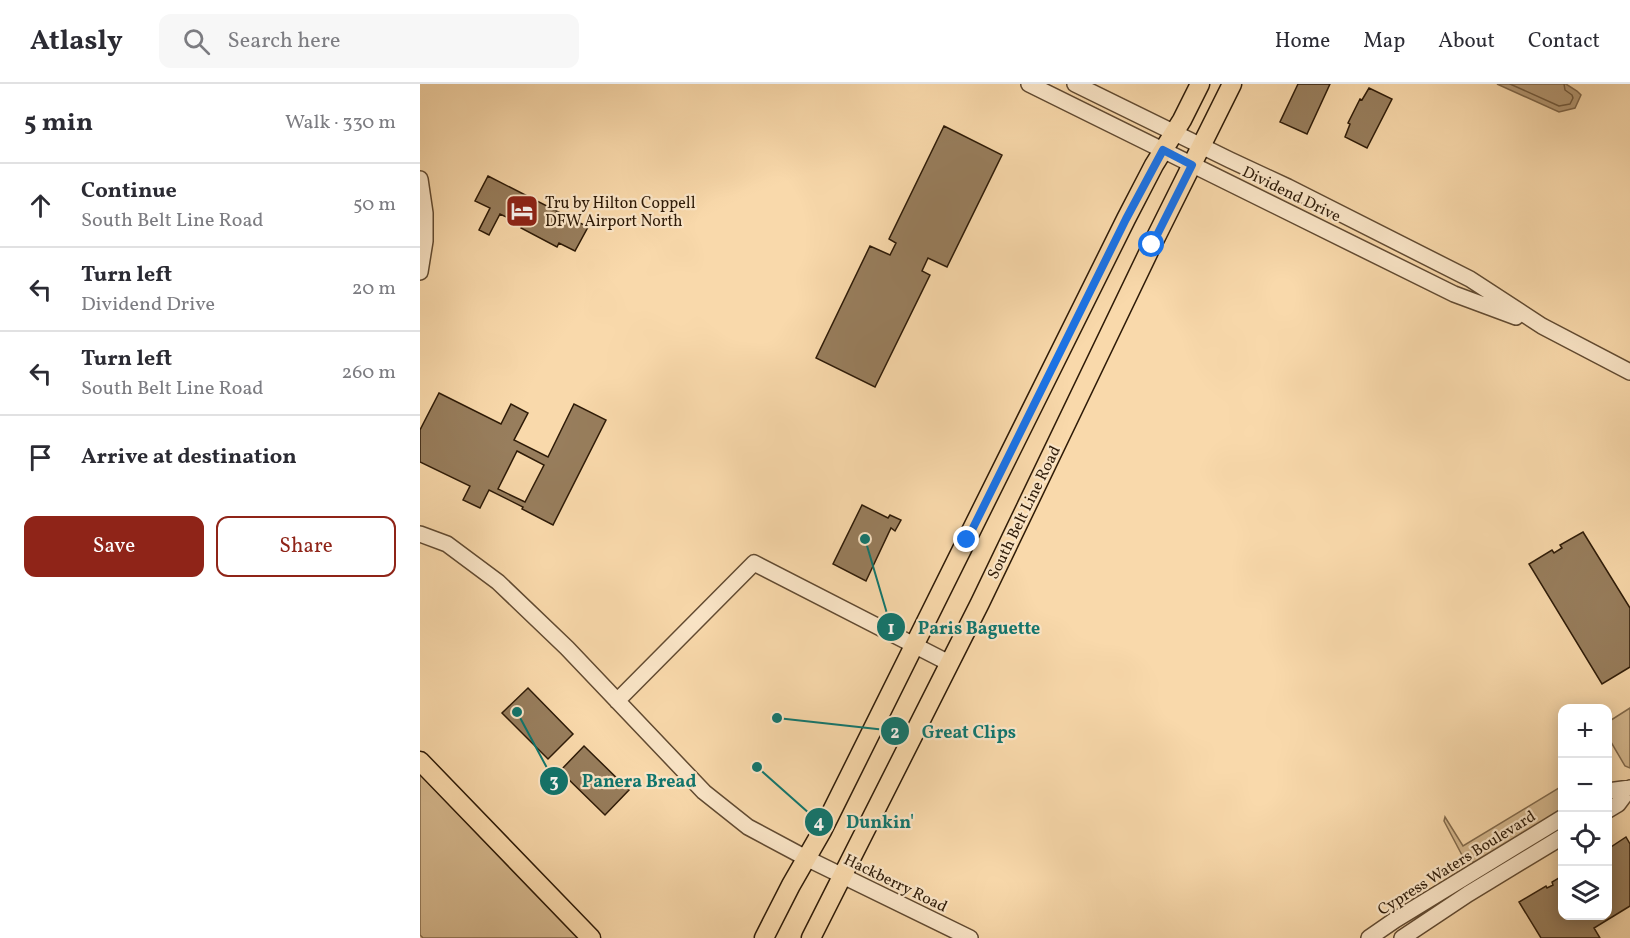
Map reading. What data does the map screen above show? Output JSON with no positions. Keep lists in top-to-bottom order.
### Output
{
  "streets": {
    "main road": ["South Belt Line Road"],
    "street": ["Dividend Drive", "Cypress Waters Boulevard", "Hackberry Road"]
  },
  "crossings": [
    ["Dividend Drive", "South Belt Line Road"],
    ["South Belt Line Road", "Hackberry Road"]
  ],
  "places": {
    "hotel": ["Tru by Hilton Coppell DFW Airport North"],
    "other": [
      "Paris Baguette",
      "Panera Bread",
      "Great Clips",
      "Dunkin'"
    ]
  },
  "page": {
    "header": "Atlasly",
    "search": "Search here",
    "nav": [
      "Home",
      "Map",
      "About",
      "Contact"
    ],
    "heading": ["5 min", "Walk · 330 m"],
    "list": [
      ["Continue", "South Belt Line Road", "50 m"],
      ["Turn left", "Dividend Drive", "20 m"],
      ["Turn left", "South Belt Line Road", "260 m"],
      "Arrive at destination"
    ],
    "buttons": ["Save", "Share"],
    "map_buttons": ["+", "−"]
  }
}
